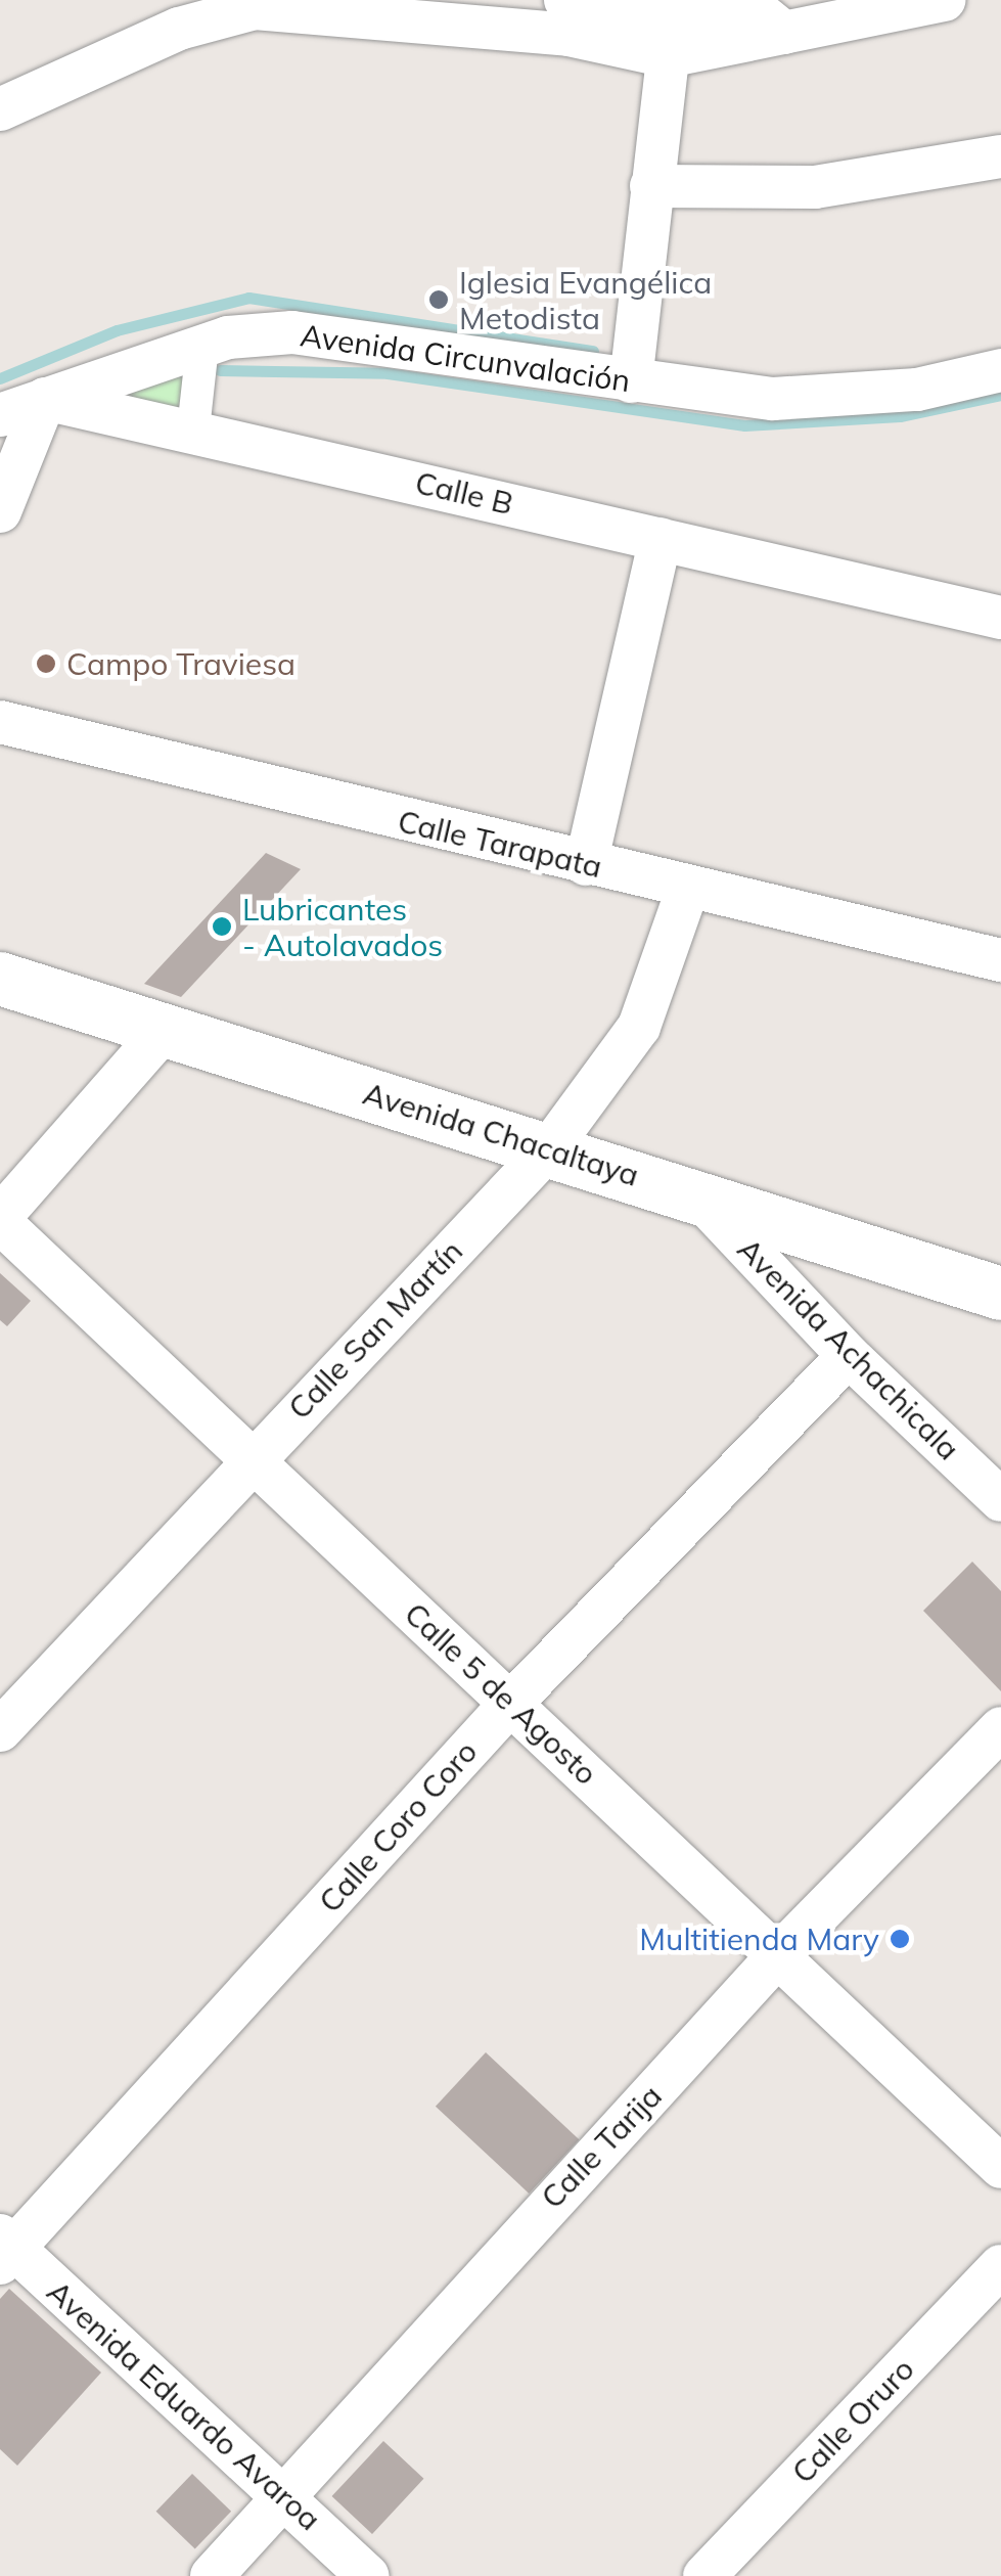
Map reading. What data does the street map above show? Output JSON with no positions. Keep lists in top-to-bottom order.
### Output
{
  "streets": {
    "street": [
      "Avenida Circunvalación",
      "Calle B",
      "Calle Tarapata",
      "Avenida Chacaltaya",
      "Calle San Martín",
      "Avenida Achachicala",
      "Calle 5 de Agosto",
      "Calle Coro Coro",
      "Calle Tarija",
      "Avenida Eduardo Avaroa",
      "Calle Oruro"
    ]
  },
  "crossings": [
    ["Avenida Circunvalación", "Calle B"],
    ["Calle Tarapata", "Calle San Martín"],
    ["Avenida Chacaltaya", "Calle San Martín"],
    ["Avenida Chacaltaya", "Avenida Achachicala"],
    ["Calle San Martín", "Calle 5 de Agosto"],
    ["Avenida Achachicala", "Calle Coro Coro"],
    ["Calle 5 de Agosto", "Calle Coro Coro"],
    ["Calle 5 de Agosto", "Calle Tarija"],
    ["Calle Coro Coro", "Avenida Eduardo Avaroa"],
    ["Calle Tarija", "Avenida Eduardo Avaroa"]
  ],
  "places": [
    "Iglesia Evangélica Metodista",
    "Campo Traviesa",
    "Lubricantes - Autolavados",
    "Multitienda Mary"
  ]
}
